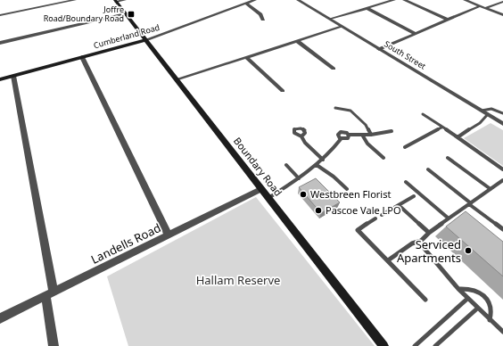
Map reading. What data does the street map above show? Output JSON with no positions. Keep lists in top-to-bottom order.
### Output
{
  "streets": {
    "main road": ["Cumberland Road", "Boundary Road"],
    "street": ["South Street", "Landells Road"]
  },
  "crossings": [
    ["Cumberland Road", "Boundary Road"],
    ["Boundary Road", "Landells Road"]
  ],
  "parks": ["Hallam Reserve"],
  "places": {
    "transit": ["Joffre Road/Boundary Road"],
    "other": ["Westbreen Florist", "Pascoe Vale LPO", "Serviced Apartments"]
  }
}
